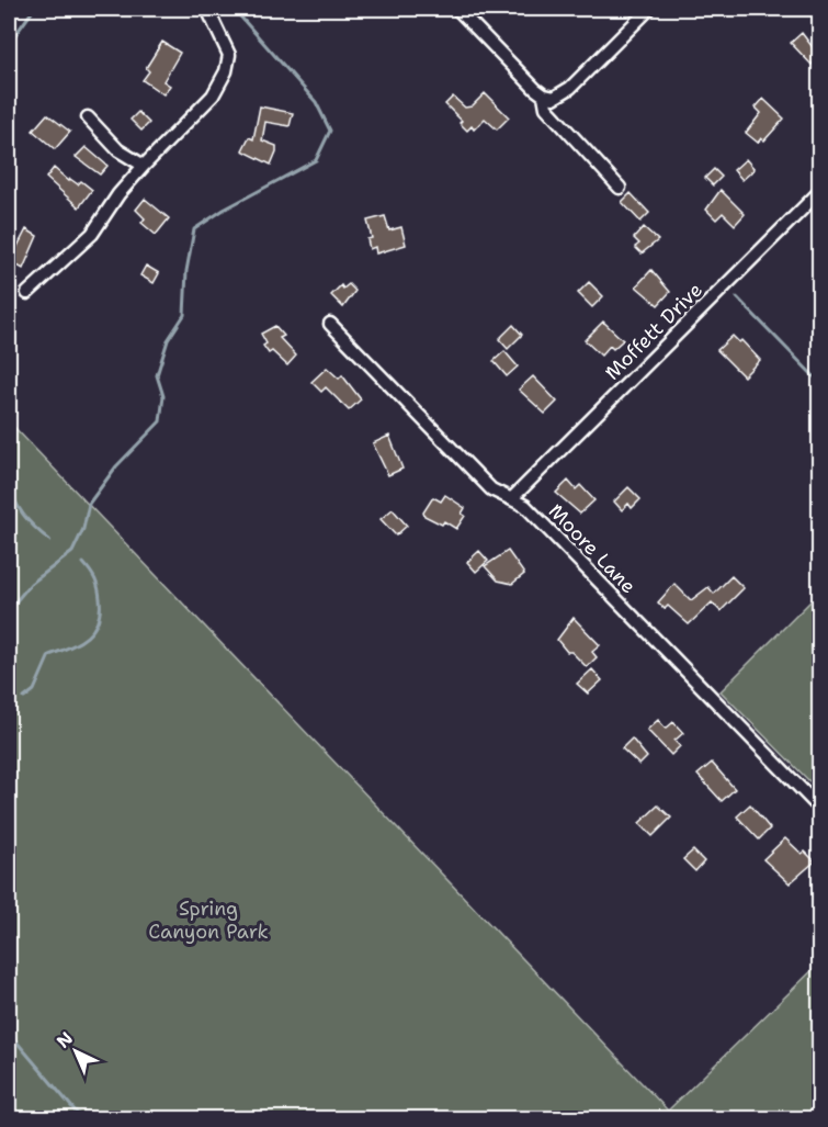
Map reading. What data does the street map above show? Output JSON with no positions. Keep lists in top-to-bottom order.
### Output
{
  "streets": {
    "street": ["Moffett Drive", "Moore Lane"]
  },
  "crossings": [
    ["Moffett Drive", "Moore Lane"]
  ],
  "parks": ["Spring Canyon Park"],
  "north": "top left"
}
